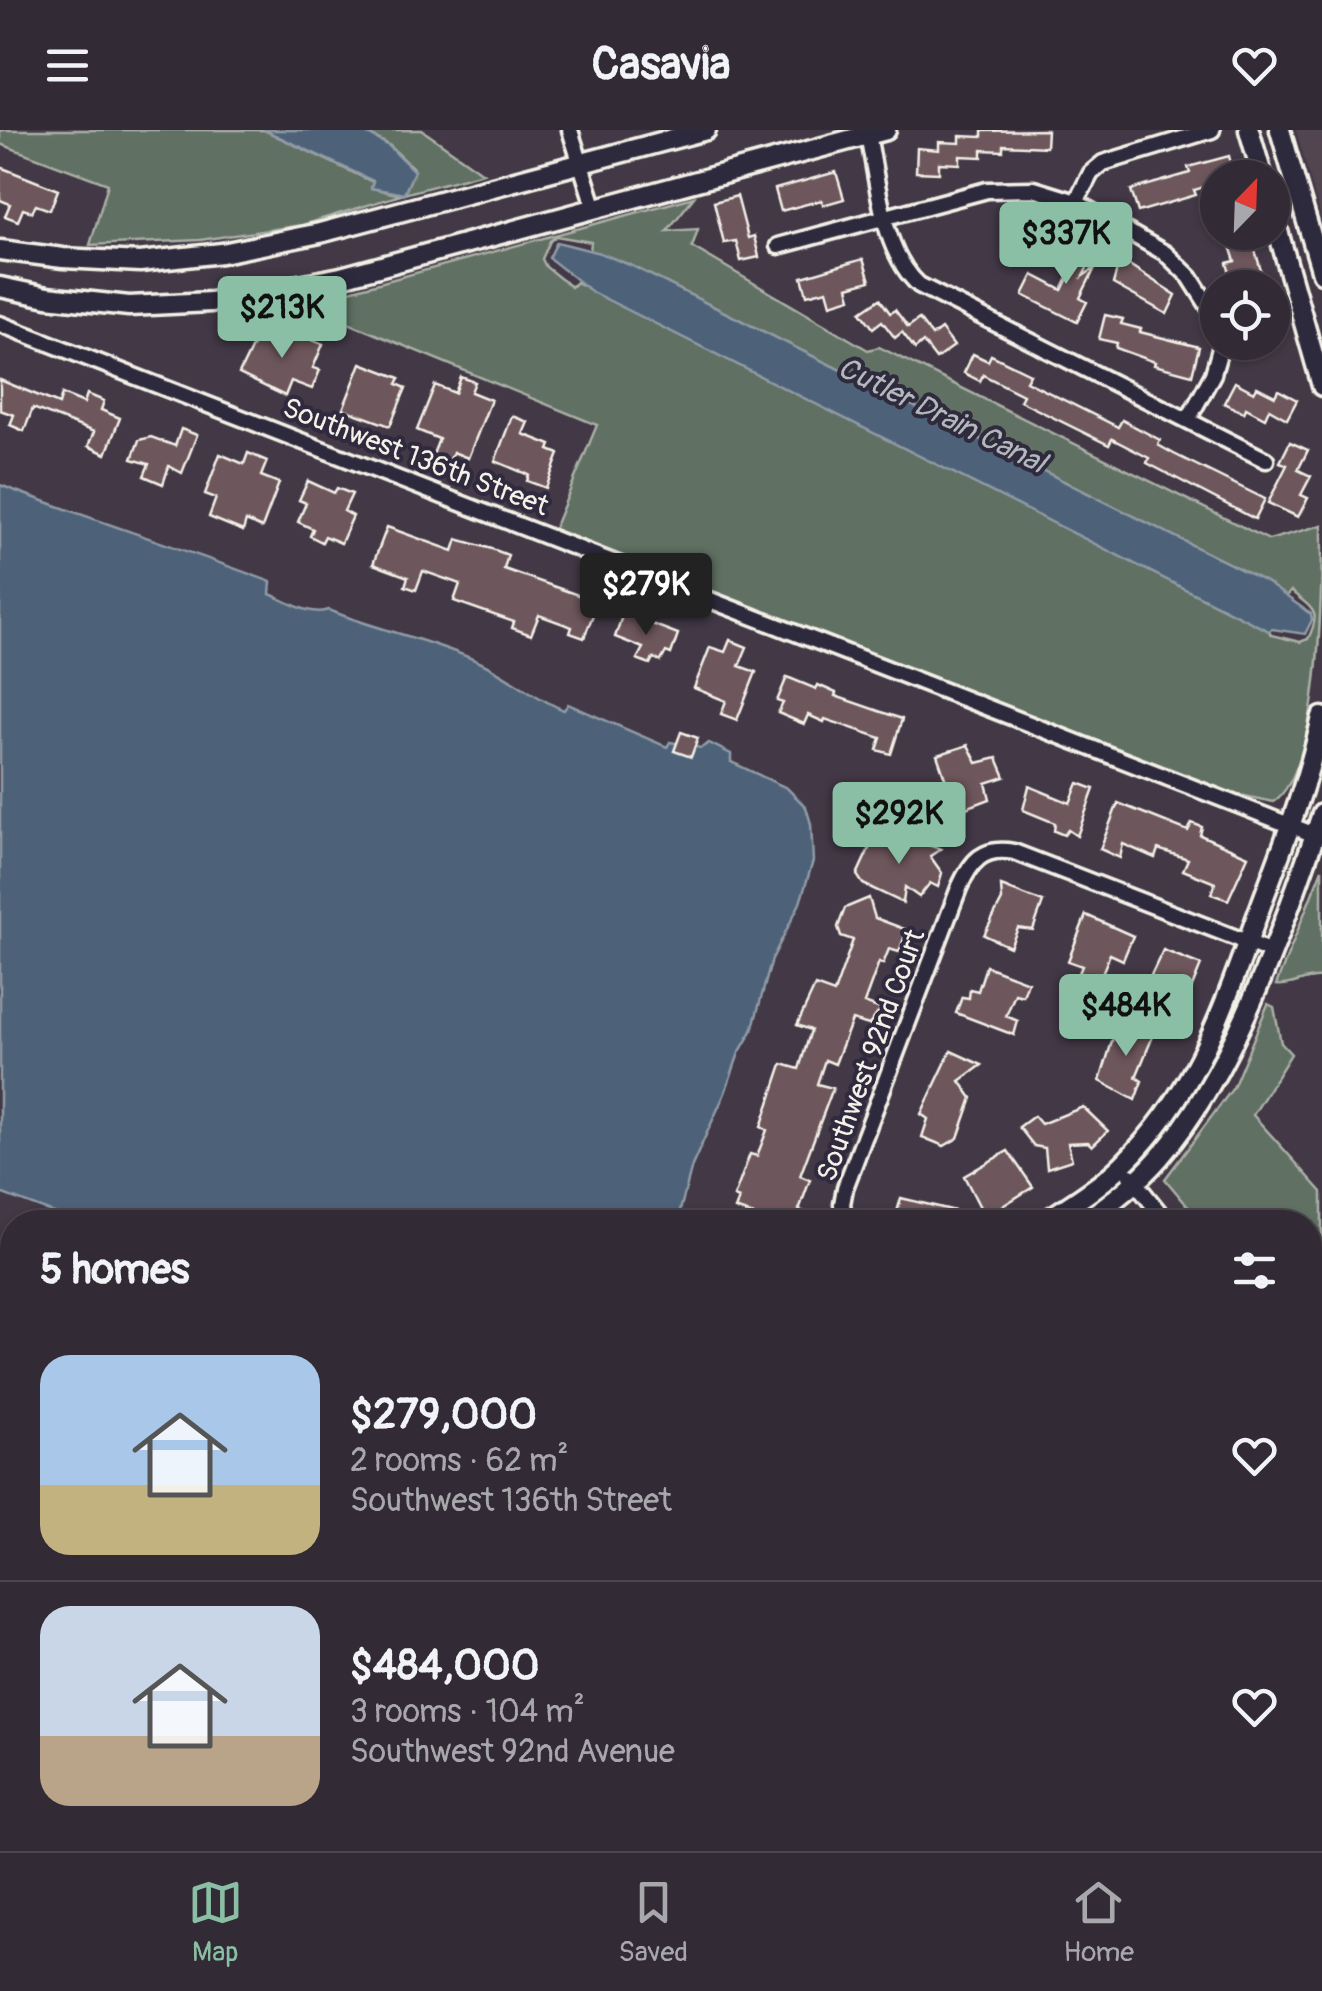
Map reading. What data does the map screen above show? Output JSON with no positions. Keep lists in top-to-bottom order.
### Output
{
  "streets": {
    "street": ["Southwest 136th Street", "Southwest 92nd Court"]
  },
  "water": ["Cutler Drain Canal"],
  "north": "top right",
  "page": {
    "header": "Casavia",
    "price": [
      "$337K",
      "$213K",
      "$279K",
      "$292K",
      "$484K"
    ],
    "heading": "5 homes",
    "list": [
      {
        "name": "$279,000",
        "note": "2 rooms · 62 m² · Southwest 136th Street"
      },
      {
        "name": "$484,000",
        "note": "3 rooms · 104 m² · Southwest 92nd Avenue"
      }
    ],
    "tabs": ["Map", "Saved", "Home"]
  }
}
